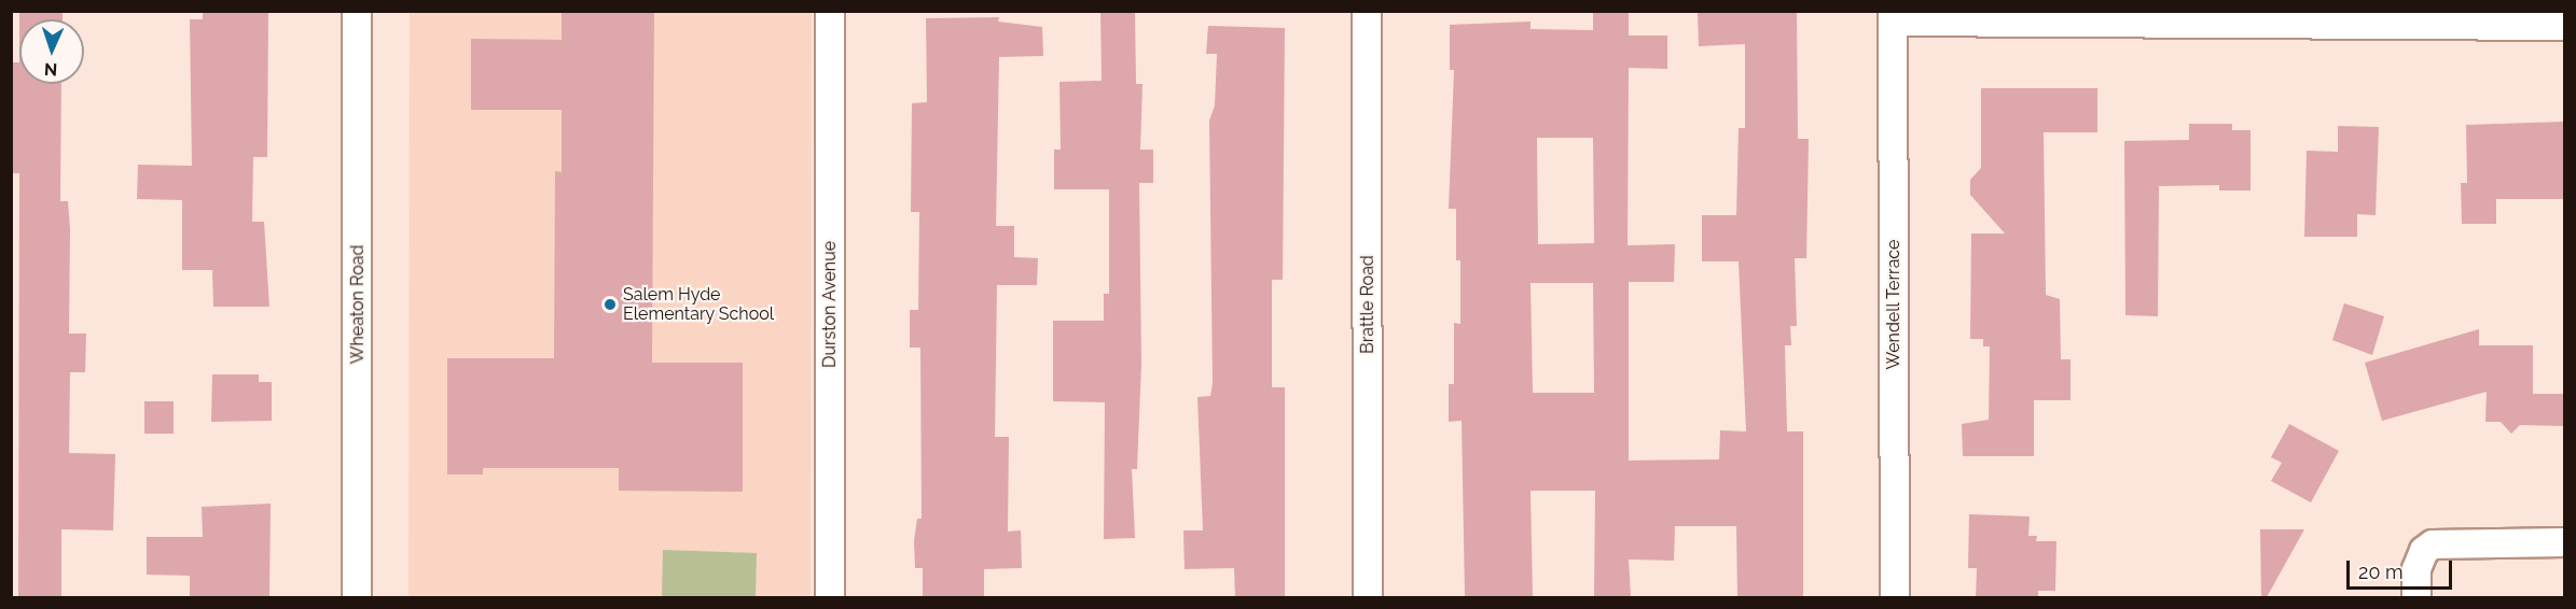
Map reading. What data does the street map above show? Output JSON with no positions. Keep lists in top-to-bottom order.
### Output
{
  "streets": {
    "street": [
      "Wheaton Road",
      "Durston Avenue",
      "Brattle Road",
      "Wendell Terrace"
    ]
  },
  "places": ["Salem Hyde Elementary School"],
  "scale_bar": "20 m",
  "north": "bottom"
}
